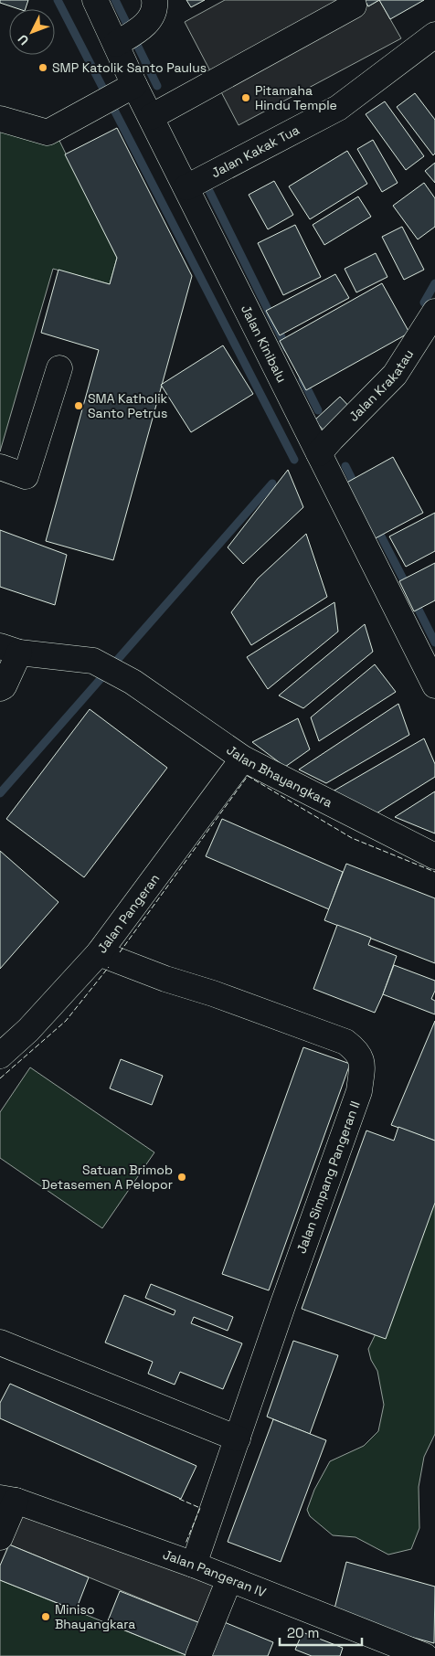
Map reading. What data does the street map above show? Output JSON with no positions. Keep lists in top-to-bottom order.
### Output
{
  "streets": {
    "street": [
      "Jalan Kakak Tua",
      "Jalan Kinibalu",
      "Jalan Krakatau",
      "Jalan Bhayangkara",
      "Jalan Pangeran",
      "Jalan Simpang Pangeran II",
      "Jalan Pangeran IV"
    ]
  },
  "crossings": [
    ["Jalan Kakak Tua", "Jalan Kinibalu"],
    ["Jalan Kinibalu", "Jalan Krakatau"],
    ["Jalan Bhayangkara", "Jalan Pangeran"],
    ["Jalan Pangeran", "Jalan Simpang Pangeran II"],
    ["Jalan Simpang Pangeran II", "Jalan Pangeran IV"]
  ],
  "places": [
    "SMP Katolik Santo Paulus",
    "Pitamaha Hindu Temple",
    "SMA Katholik Santo Petrus",
    "Satuan Brimob Detasemen A Pelopor",
    "Miniso Bhayangkara"
  ],
  "scale_bar": "20 m",
  "north": "bottom left"
}
